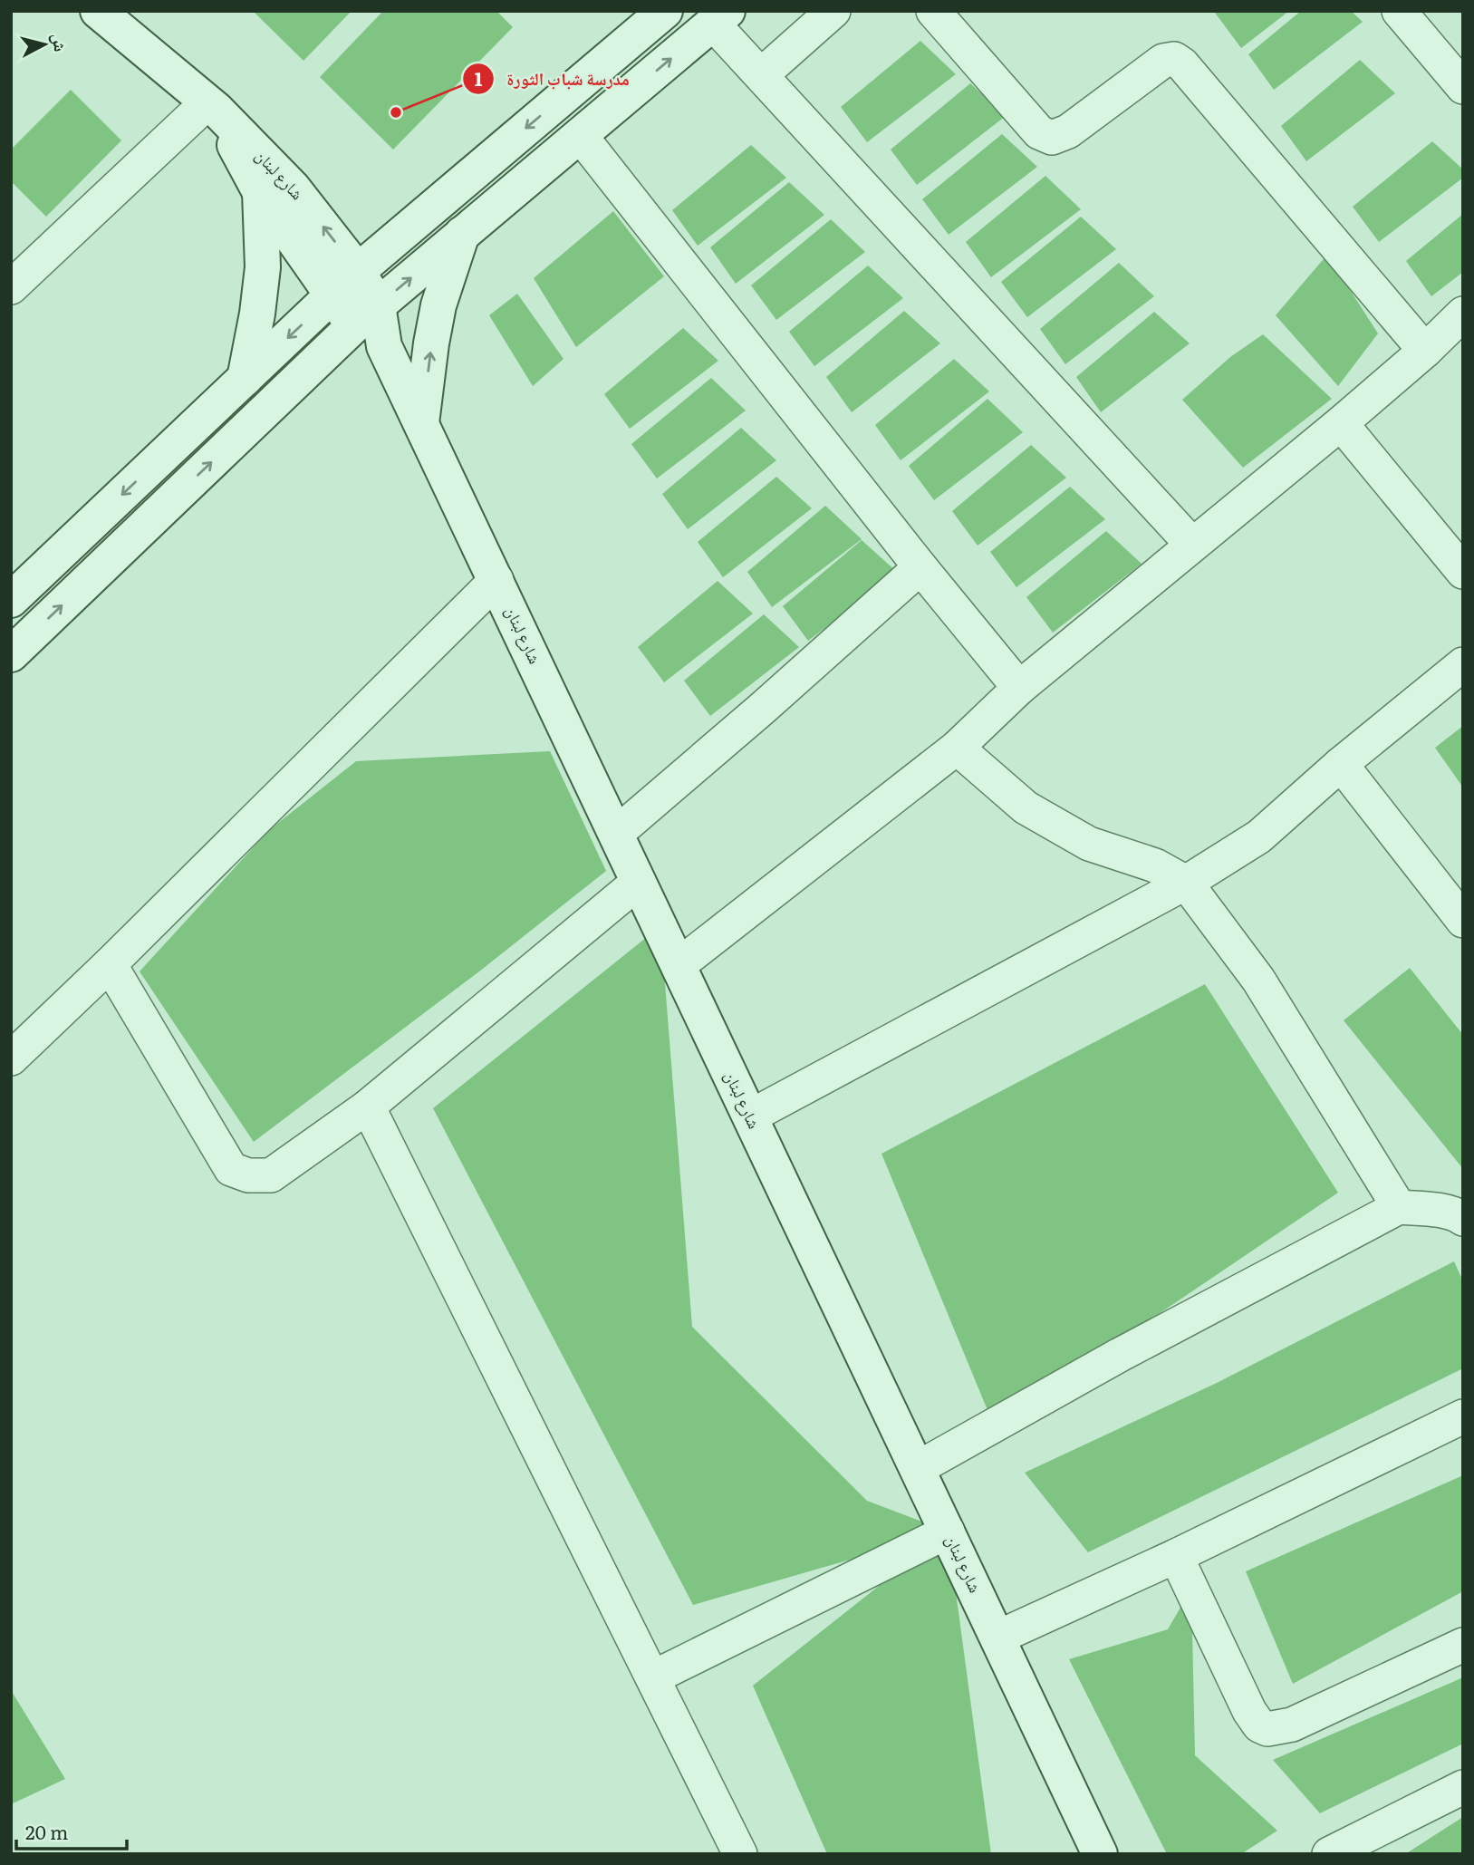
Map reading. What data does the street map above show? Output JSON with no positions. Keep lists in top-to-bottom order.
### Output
{
  "streets": {
    "street": ["شارع لبنان"]
  },
  "places": ["مدرسة شباب الثورة"],
  "scale_bar": "20 m",
  "north": "right"
}
